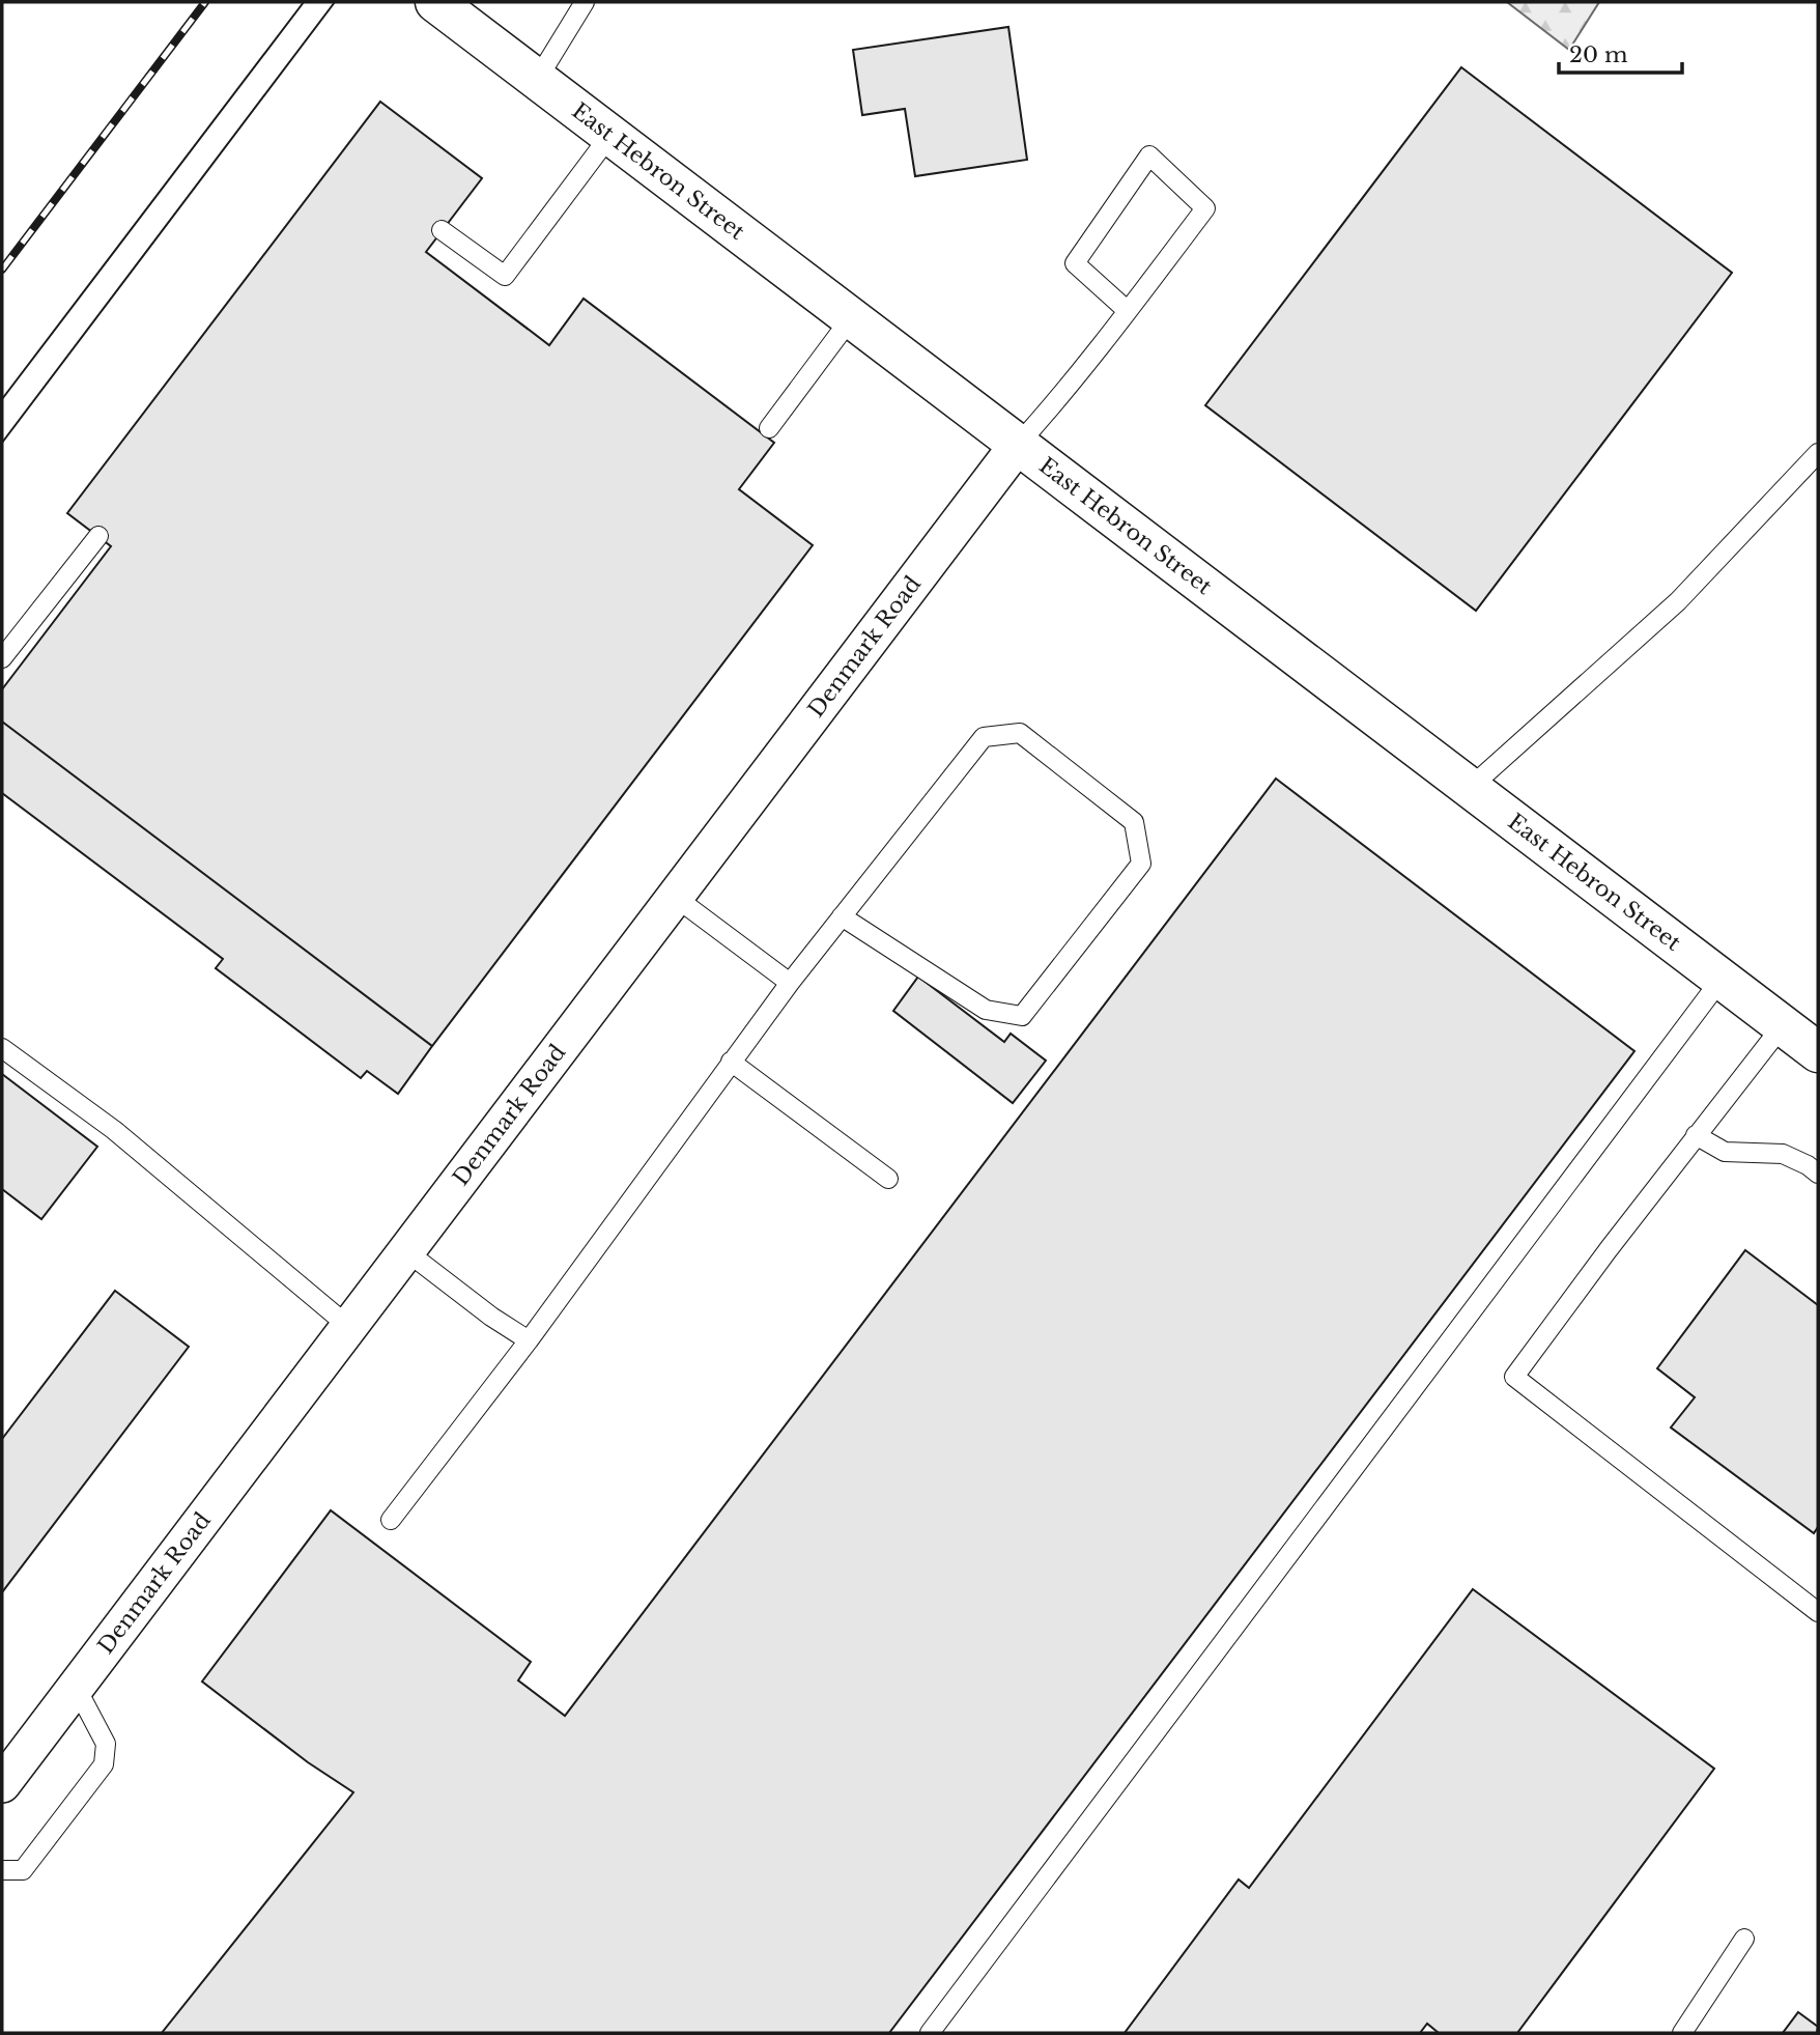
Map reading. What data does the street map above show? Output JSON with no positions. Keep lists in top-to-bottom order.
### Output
{
  "streets": {
    "street": ["East Hebron Street", "Denmark Road"]
  },
  "crossings": [
    ["East Hebron Street", "Denmark Road"]
  ],
  "scale_bar": "20 m"
}
